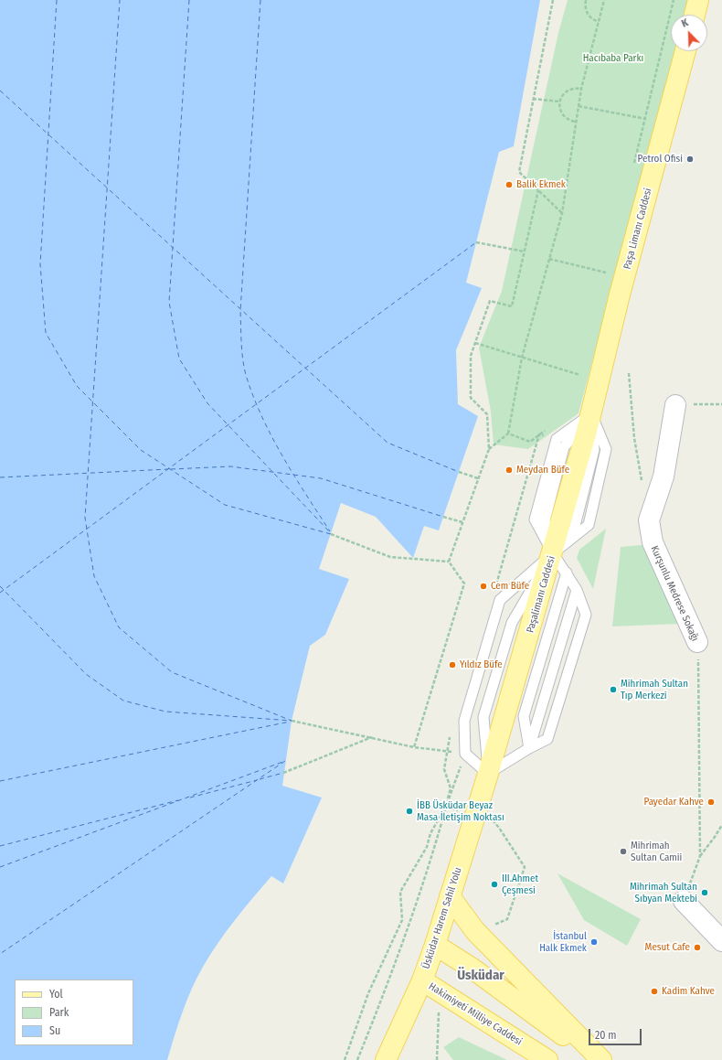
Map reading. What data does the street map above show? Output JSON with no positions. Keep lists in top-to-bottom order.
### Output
{
  "streets": {
    "main road": [
      "Paşa Limanı Caddesi",
      "Paşalimanı Caddesi",
      "Üsküdar Harem Sahil Yolu",
      "Hakimiyeti Milliye Caddesi"
    ],
    "street": ["Kurşunlu Medrese Sokağı"]
  },
  "crossings": [
    ["Paşa Limanı Caddesi", "Paşalimanı Caddesi"],
    ["Paşalimanı Caddesi", "Üsküdar Harem Sahil Yolu"],
    ["Üsküdar Harem Sahil Yolu", "Hakimiyeti Milliye Caddesi"]
  ],
  "districts": ["Üsküdar"],
  "parks": ["Hacıbaba Parkı"],
  "places": [
    "Petrol Ofisi",
    "Balik Ekmek",
    "Meydan Büfe",
    "Cem Büfe",
    "Yıldız Büfe",
    "Mihrimah Sultan Tıp Merkezi",
    "Payedar Kahve",
    "İBB Üsküdar Beyaz Masa İletişim Noktası",
    "Mihrimah Sultan Camii",
    "III.Ahmet Çeşmesi",
    "Mihrimah Sultan Sıbyan Mektebi",
    "İstanbul Halk Ekmek",
    "Mesut Cafe",
    "Kadim Kahve"
  ],
  "legend": ["Yol", "Park", "Su"],
  "scale_bar": "20 m",
  "north": "top left"
}
